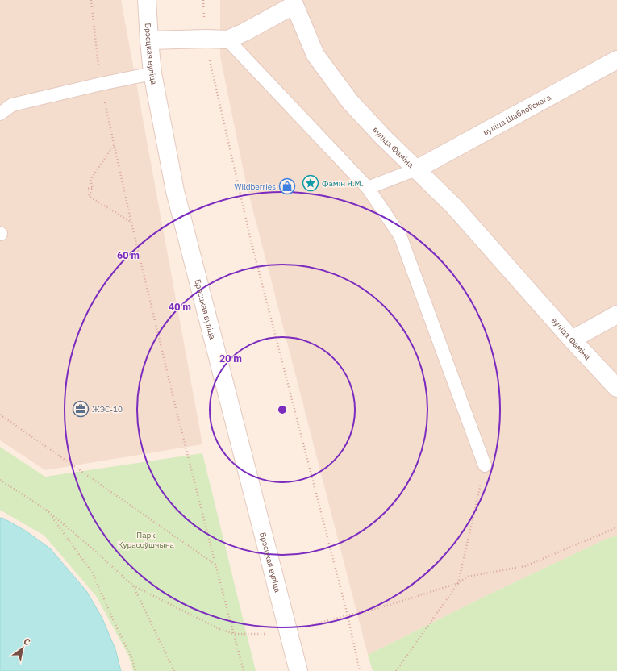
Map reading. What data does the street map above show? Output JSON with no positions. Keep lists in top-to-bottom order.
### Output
{
  "streets": {
    "street": ["Брэсцкая вуліца", "вуліца Шаблоўскага", "вуліца Фаміна"]
  },
  "crossings": [
    ["Брэсцкая вуліца", "вуліца Фаміна"],
    ["вуліца Шаблоўскага", "вуліца Фаміна"]
  ],
  "parks": ["Парк Курасоўшчына"],
  "places": {
    "place": ["Фамін Я.М."],
    "shop": ["Wildberries"],
    "office": ["ЖЭС-10"]
  },
  "north": "top right",
  "rings": ["60 m", "40 m", "20 m"]
}
